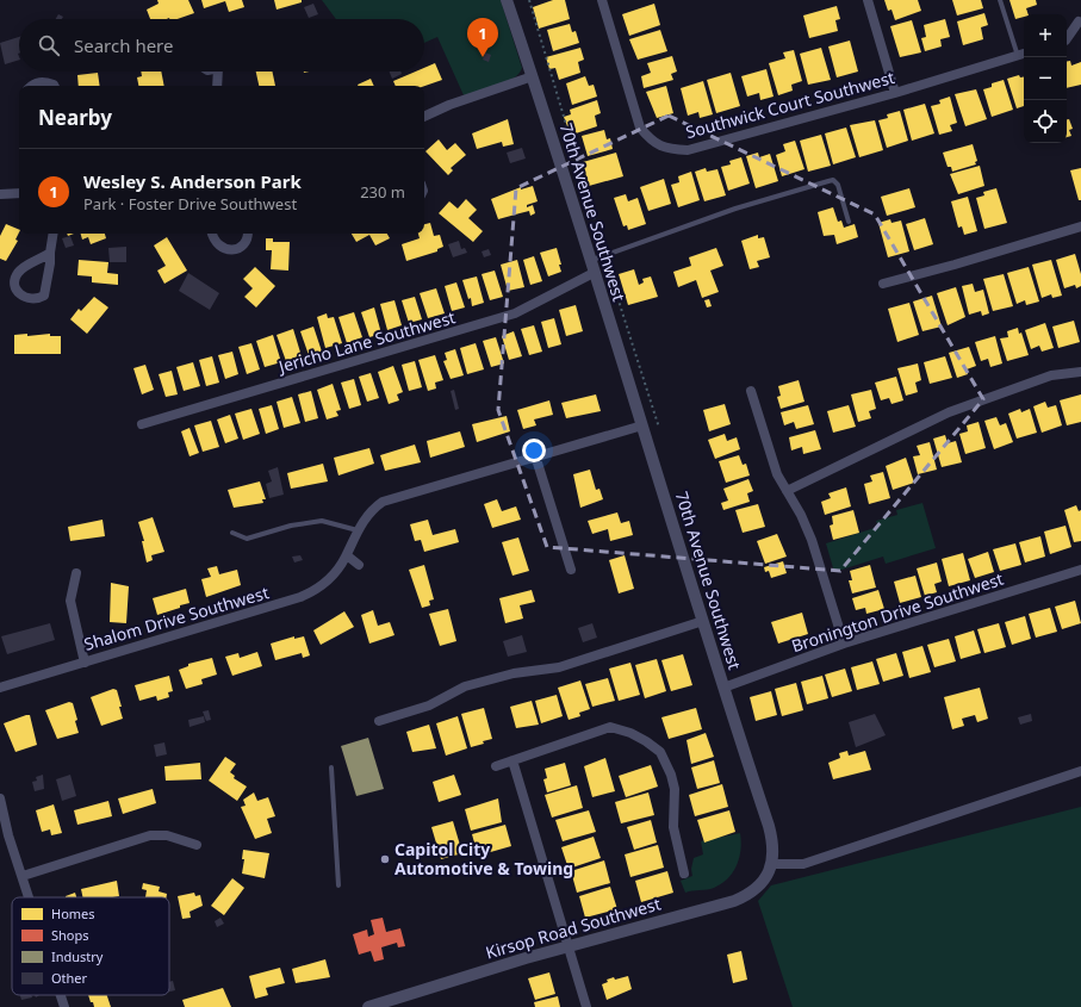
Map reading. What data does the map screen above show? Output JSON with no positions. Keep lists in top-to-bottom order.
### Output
{
  "streets": {
    "street": [
      "Southwick Court Southwest",
      "70th Avenue Southwest",
      "Jericho Lane Southwest",
      "Bronington Drive Southwest",
      "Shalom Drive Southwest",
      "Kirsop Road Southwest"
    ]
  },
  "crossings": [
    ["70th Avenue Southwest", "Jericho Lane Southwest"],
    ["70th Avenue Southwest", "Bronington Drive Southwest"],
    ["70th Avenue Southwest", "Shalom Drive Southwest"],
    ["70th Avenue Southwest", "Kirsop Road Southwest"]
  ],
  "places": ["Capitol City Automotive & Towing"],
  "legend": [
    "Homes",
    "Shops",
    "Industry",
    "Other"
  ],
  "page": {
    "map_buttons": ["+", "−"],
    "pins": "1",
    "search": "Search here",
    "heading": "Nearby",
    "list": [
      {
        "mark": "1",
        "name": "Wesley S. Anderson Park",
        "note": "Park · Foster Drive Southwest",
        "value": "230 m"
      }
    ]
  }
}
